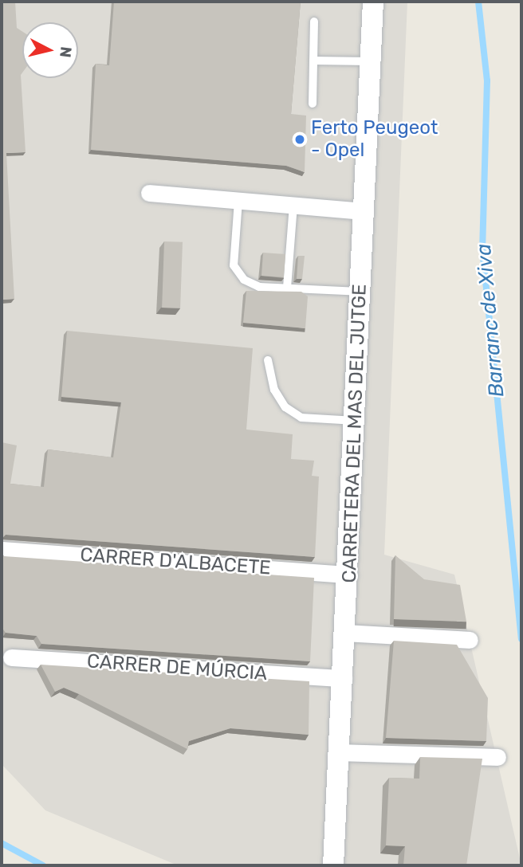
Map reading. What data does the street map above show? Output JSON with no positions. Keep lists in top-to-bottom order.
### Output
{
  "streets": {
    "street": ["CARRETERA DEL MAS DEL JUTGE", "CARRER D'ALBACETE", "CARRER DE MÚRCIA"]
  },
  "crossings": [
    ["CARRETERA DEL MAS DEL JUTGE", "CARRER D'ALBACETE"],
    ["CARRETERA DEL MAS DEL JUTGE", "CARRER DE MÚRCIA"]
  ],
  "water": ["Barranc de Xiva"],
  "places": ["Ferto Peugeot - Opel"],
  "north": "right"
}
